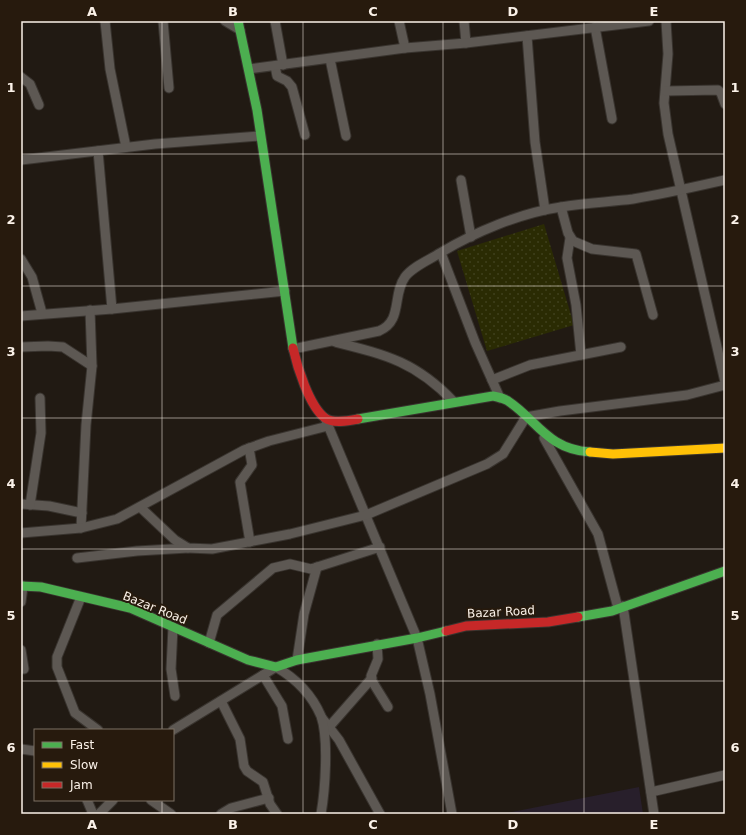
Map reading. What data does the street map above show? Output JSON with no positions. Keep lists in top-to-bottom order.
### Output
{
  "streets": {
    "main road": ["Bazar Road"]
  },
  "legend": ["Fast", "Slow", "Jam"],
  "grid": {
    "columns": [
      "A",
      "B",
      "C",
      "D",
      "E"
    ],
    "rows": [
      "1",
      "2",
      "3",
      "4",
      "5",
      "6"
    ]
  }
}
